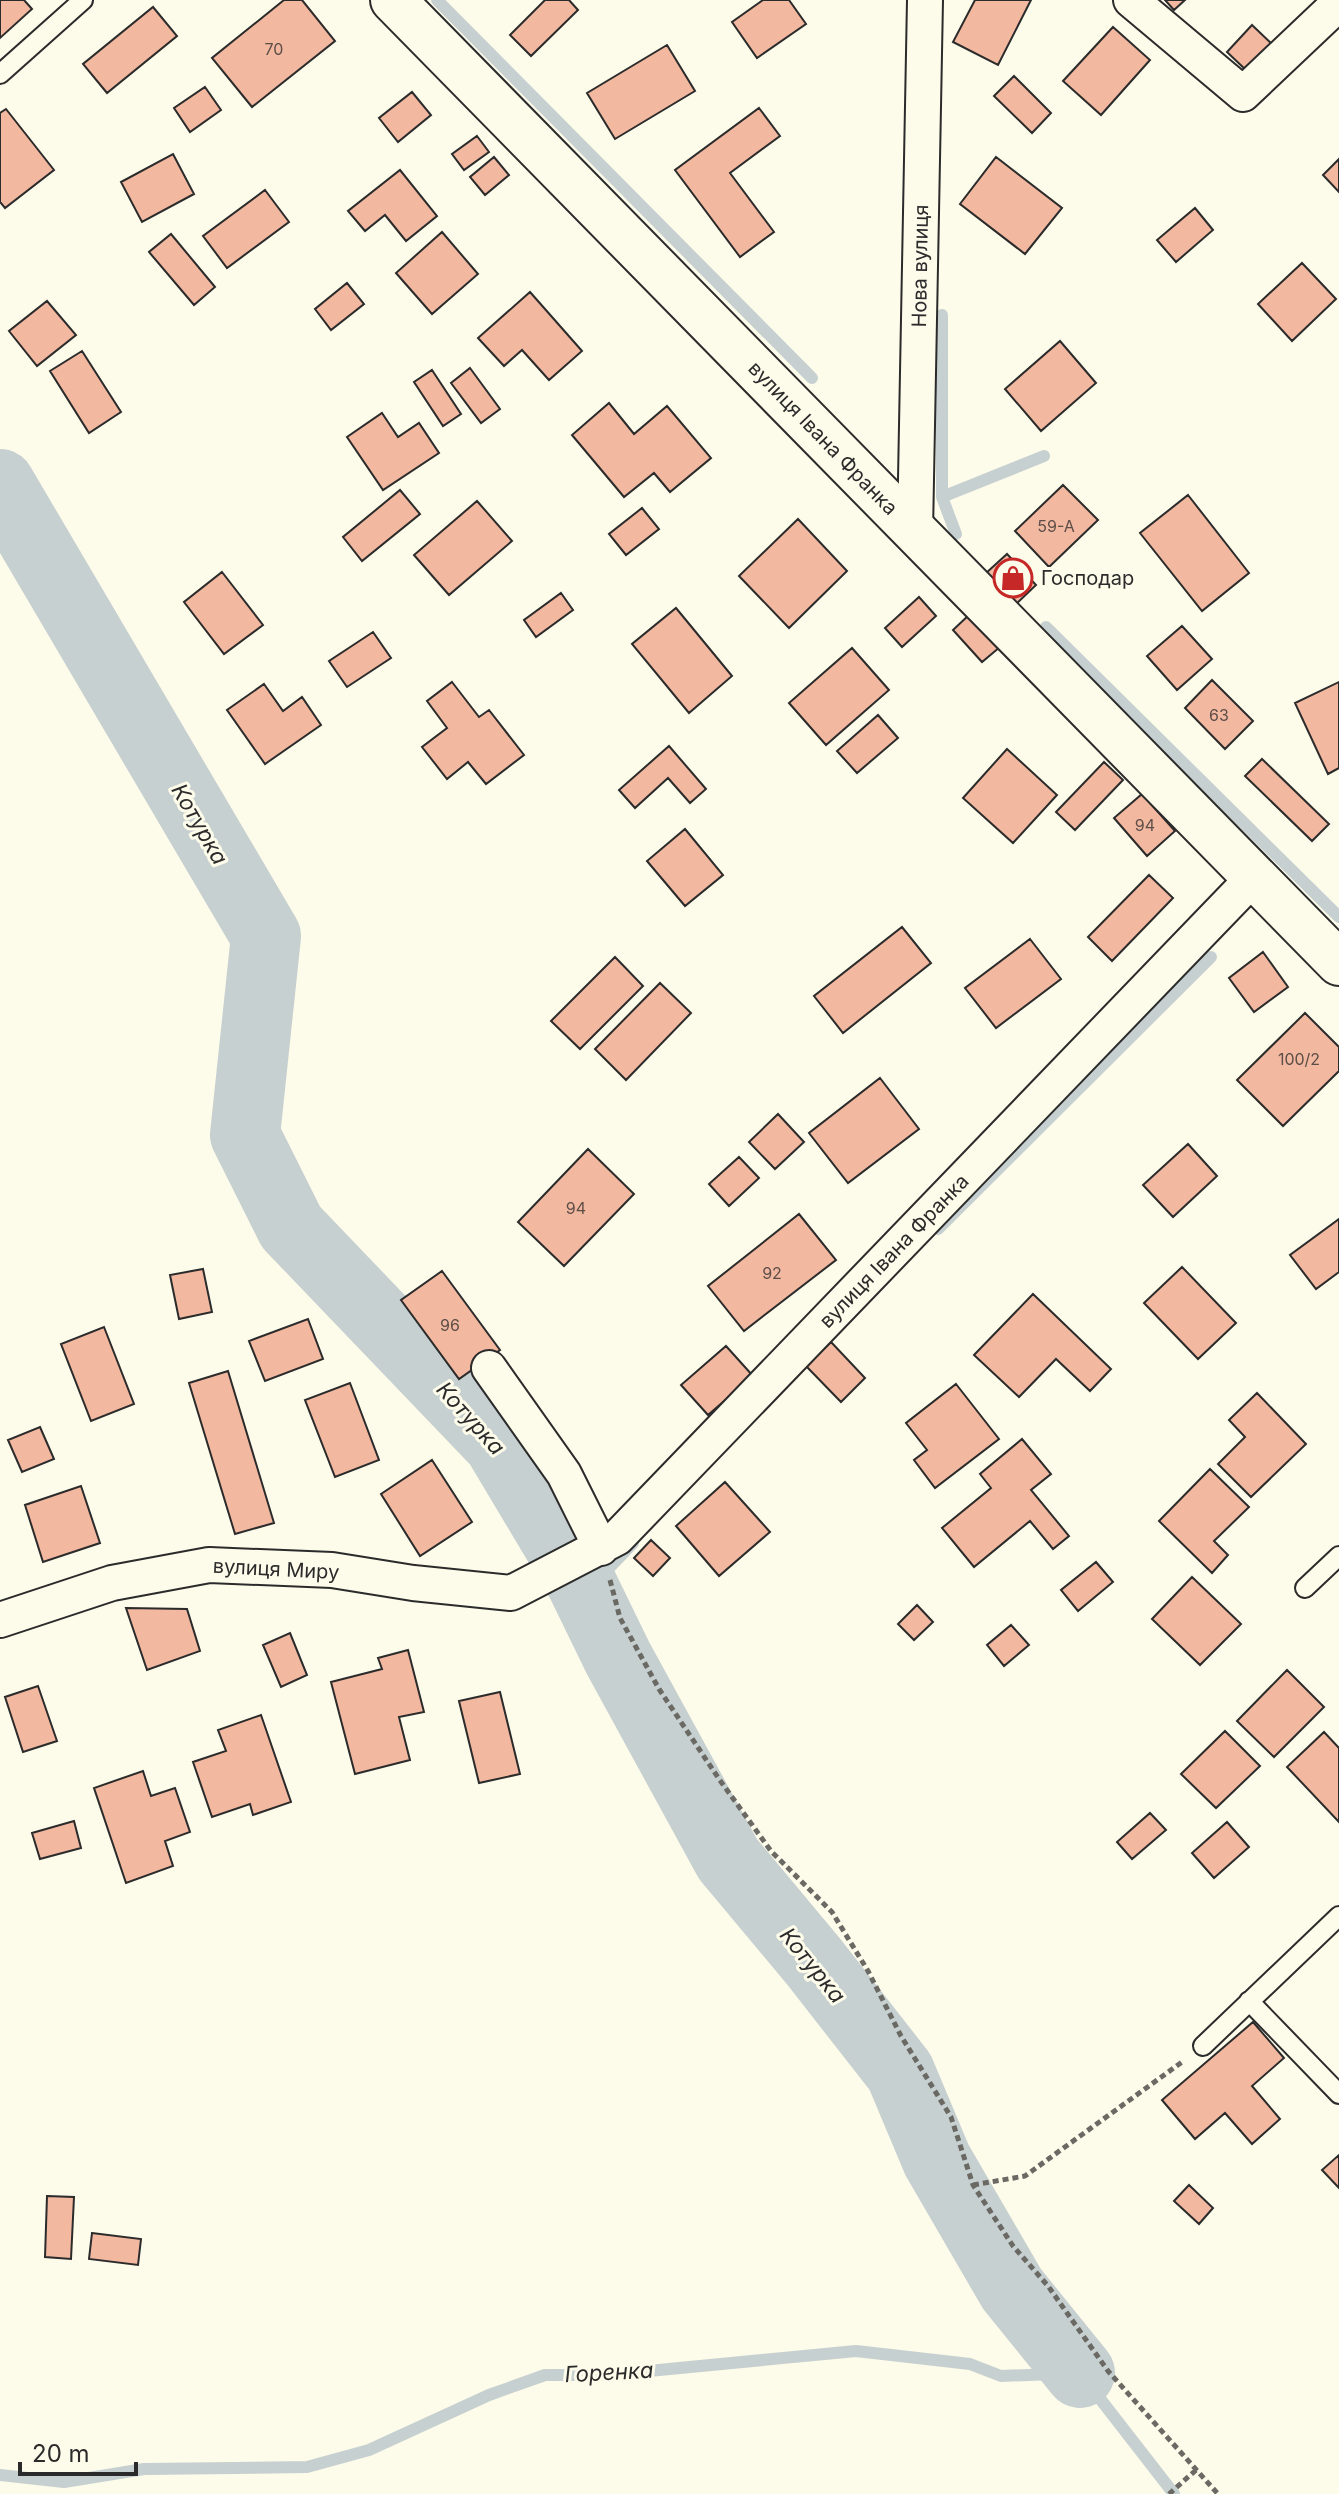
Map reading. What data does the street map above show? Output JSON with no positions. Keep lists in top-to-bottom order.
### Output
{
  "streets": {
    "street": ["Нова вулиця", "вулиця Івана Франка", "вулиця Миру"]
  },
  "crossings": [
    ["Нова вулиця", "вулиця Івана Франка"],
    ["вулиця Івана Франка", "вулиця Миру"]
  ],
  "water": ["Котурка", "Горенка"],
  "places": {
    "shop": ["Господар"]
  },
  "house_numbers": [
    "70",
    "59-А",
    "63",
    "94",
    "100/2",
    "94",
    "92",
    "96"
  ],
  "scale_bar": "20 m"
}
